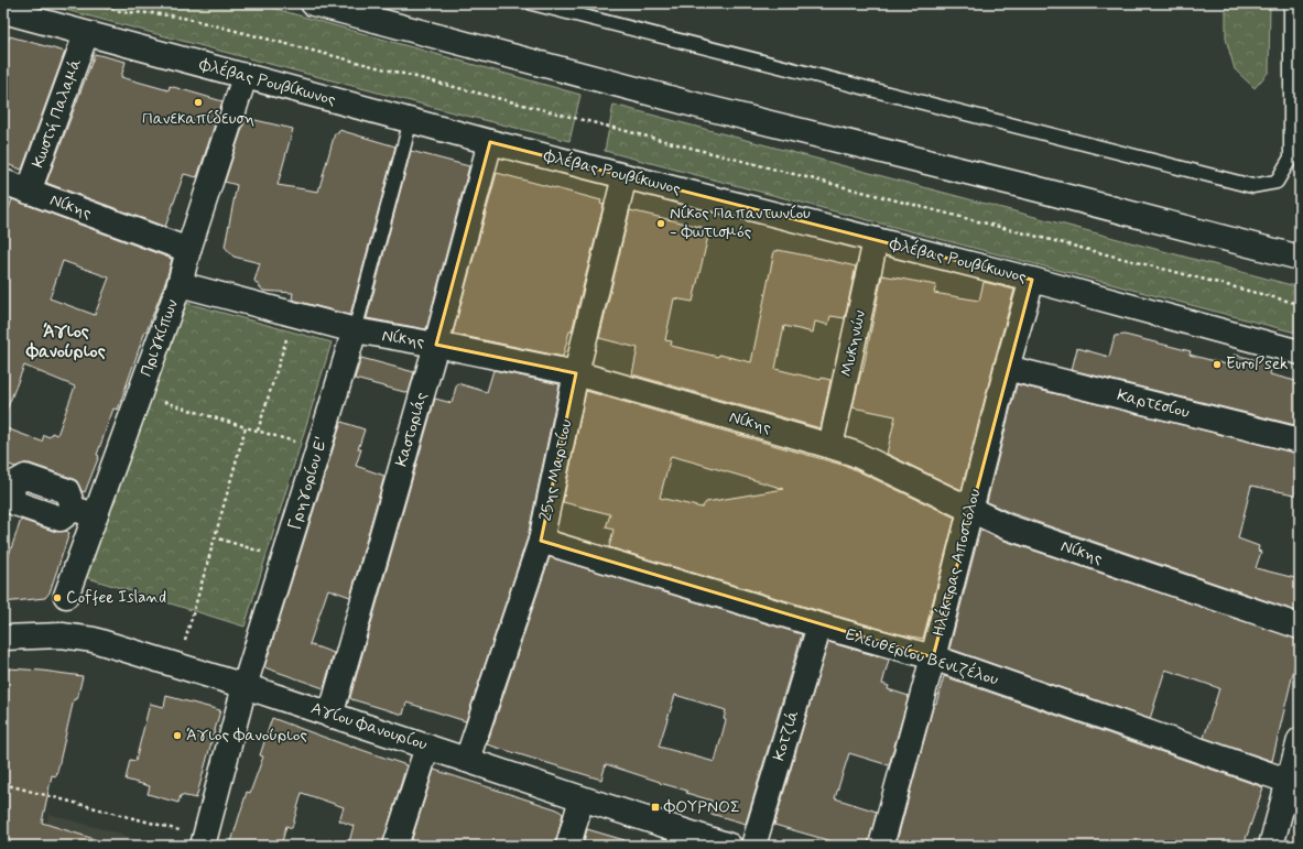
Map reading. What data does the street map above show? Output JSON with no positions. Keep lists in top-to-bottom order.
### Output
{
  "streets": {
    "street": [
      "Φλέβας Ρουβίκωνος",
      "Κωστή Παλαμά",
      "Νίκης",
      "Πριγκίπων",
      "Μυκηνών",
      "Καρτεσίου",
      "Καστοριάς",
      "25ης Μαρτίου",
      "Γρηγορίου Ε'",
      "Ηλέκτρας Αποστόλου",
      "Ελευθερίου Βενιζέλου",
      "Αγίου Φανουρίου",
      "Κοτζιά"
    ]
  },
  "crossings": [
    ["Φλέβας Ρουβίκωνος", "Κωστή Παλαμά"],
    ["Φλέβας Ρουβίκωνος", "Πριγκίπων"],
    ["Φλέβας Ρουβίκωνος", "Μυκηνών"],
    ["Φλέβας Ρουβίκωνος", "Καστοριάς"],
    ["Φλέβας Ρουβίκωνος", "25ης Μαρτίου"],
    ["Φλέβας Ρουβίκωνος", "Γρηγορίου Ε'"],
    ["Φλέβας Ρουβίκωνος", "Ηλέκτρας Αποστόλου"],
    ["Κωστή Παλαμά", "Νίκης"],
    ["Νίκης", "Πριγκίπων"],
    ["Νίκης", "Μυκηνών"],
    ["Νίκης", "Καστοριάς"],
    ["Νίκης", "25ης Μαρτίου"],
    ["Νίκης", "Γρηγορίου Ε'"],
    ["Νίκης", "Ηλέκτρας Αποστόλου"],
    ["Καρτεσίου", "Ηλέκτρας Αποστόλου"],
    ["Καστοριάς", "Αγίου Φανουρίου"],
    ["25ης Μαρτίου", "Ελευθερίου Βενιζέλου"],
    ["25ης Μαρτίου", "Αγίου Φανουρίου"],
    ["Γρηγορίου Ε'", "Αγίου Φανουρίου"],
    ["Ηλέκτρας Αποστόλου", "Ελευθερίου Βενιζέλου"],
    ["Ελευθερίου Βενιζέλου", "Κοτζιά"]
  ],
  "districts": ["Άγιος Φανούριος"],
  "places": {
    "other": [
      "Πανεκαπίδευση",
      "Νίκος Παπαντωνίου - Φωτισμός",
      "EuroPsek",
      "Coffee Island",
      "Άγιος Φανούριος"
    ],
    "transit": ["ΦΟΥΡΝΟΣ"]
  }
}
